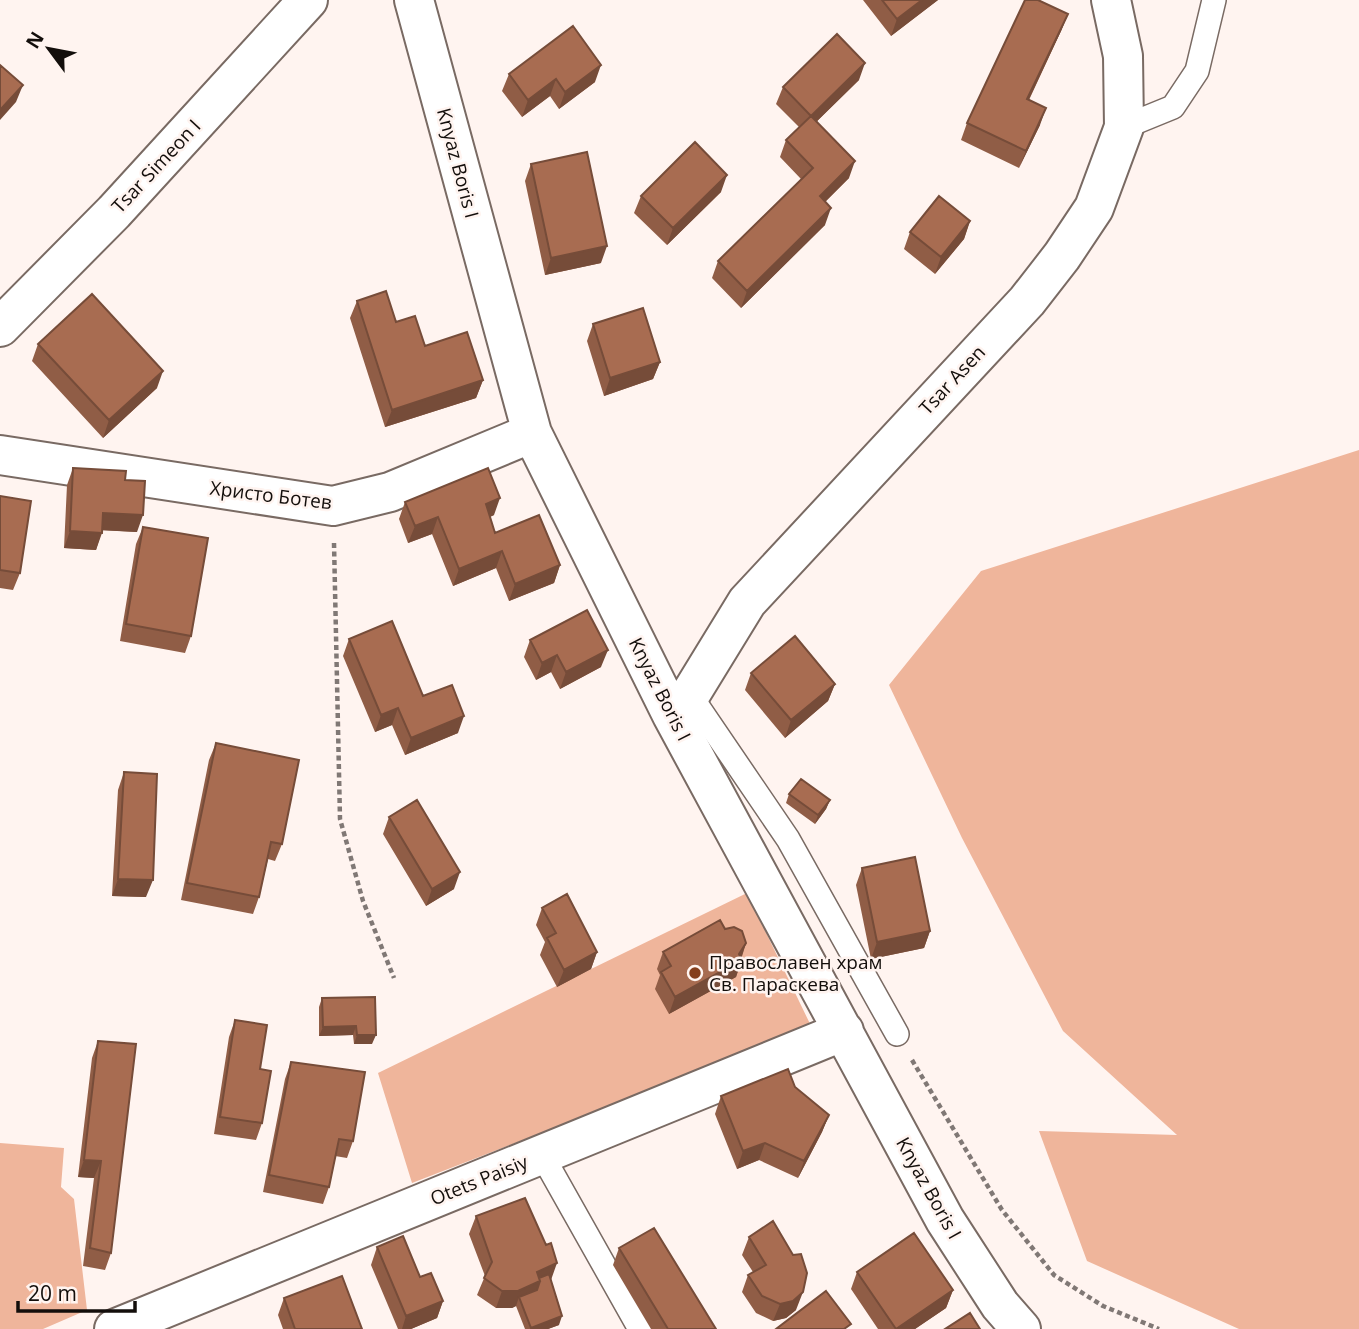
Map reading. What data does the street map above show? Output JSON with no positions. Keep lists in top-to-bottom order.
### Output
{
  "streets": {
    "street": [
      "Knyaz Boris I",
      "Tsar Simeon I",
      "Tsar Asen",
      "Христо Ботев",
      "Otets Paisiy"
    ]
  },
  "crossings": [
    ["Knyaz Boris I", "Tsar Asen"],
    ["Knyaz Boris I", "Христо Ботев"],
    ["Knyaz Boris I", "Otets Paisiy"]
  ],
  "places": ["Православен храм Св. Параскева"],
  "scale_bar": "20 m",
  "north": "top left"
}
